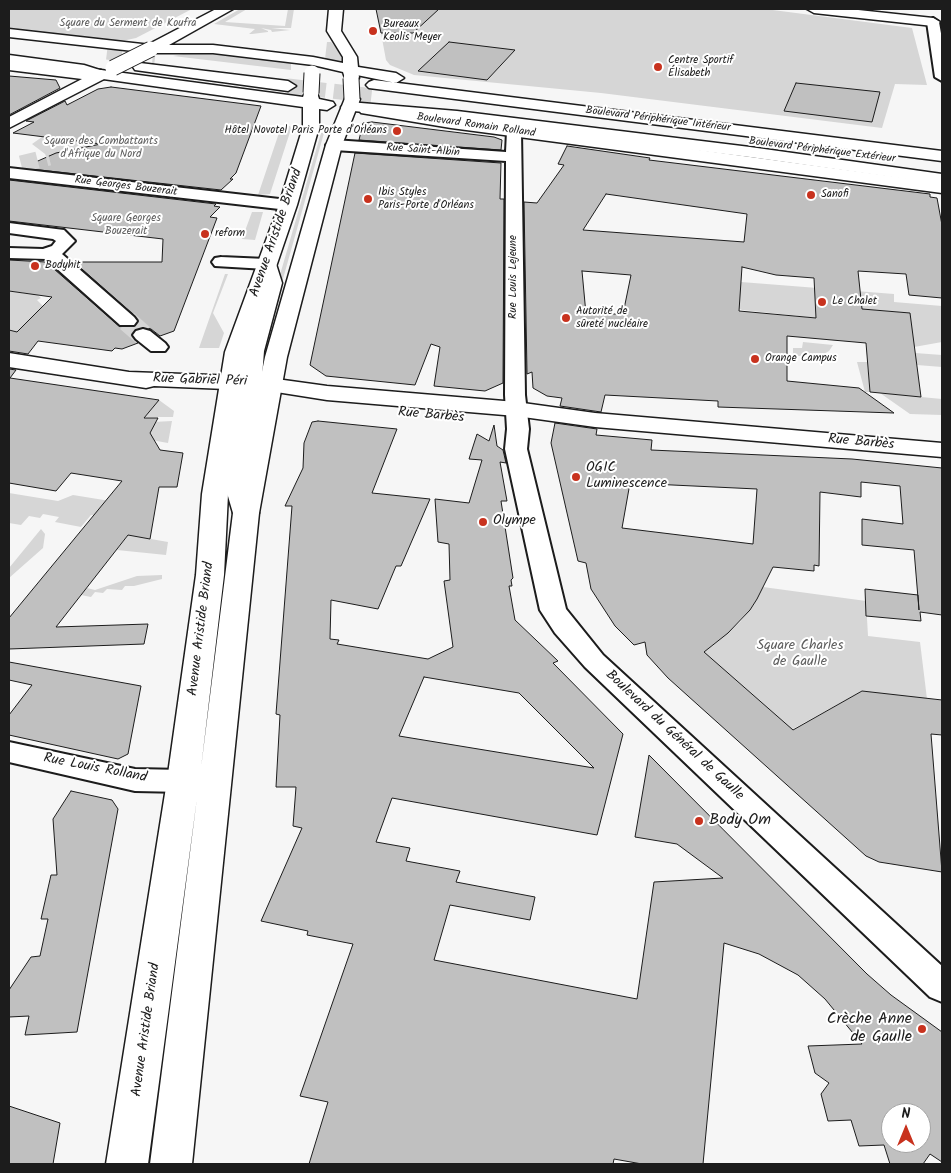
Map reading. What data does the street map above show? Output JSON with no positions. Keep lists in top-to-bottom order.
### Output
{
  "streets": {
    "main road": [
      "Boulevard Périphérique Intérieur",
      "Boulevard Romain Rolland",
      "Boulevard Périphérique Extérieur",
      "Avenue Aristide Briand",
      "Rue Gabriel Péri",
      "Rue Barbès"
    ],
    "street": [
      "Rue Saint-Albin",
      "Rue Georges Bouzerait",
      "Rue Louis Lejeune",
      "Boulevard du Général de Gaulle",
      "Rue Louis Rolland"
    ]
  },
  "crossings": [
    ["Boulevard Périphérique Intérieur", "Boulevard Périphérique Extérieur"],
    ["Boulevard Romain Rolland", "Avenue Aristide Briand"],
    ["Boulevard Romain Rolland", "Rue Louis Lejeune"],
    ["Rue Saint-Albin", "Avenue Aristide Briand"],
    ["Rue Saint-Albin", "Rue Louis Lejeune"],
    ["Rue Georges Bouzerait", "Avenue Aristide Briand"],
    ["Avenue Aristide Briand", "Rue Gabriel Péri"],
    ["Avenue Aristide Briand", "Rue Barbès"],
    ["Avenue Aristide Briand", "Rue Louis Rolland"],
    ["Rue Louis Lejeune", "Rue Barbès"],
    ["Rue Louis Lejeune", "Boulevard du Général de Gaulle"],
    ["Rue Gabriel Péri", "Rue Barbès"],
    ["Rue Barbès", "Boulevard du Général de Gaulle"]
  ],
  "parks": [
    "Square du Serment de Koufra",
    "Square des Combattants d'Afrique du Nord",
    "Square Georges Bouzerait",
    "Square Charles de Gaulle"
  ],
  "places": [
    "Bureaux Keolis Meyer",
    "Centre Sportif Élisabeth",
    "Hôtel Novotel Paris Porte d'Orléans",
    "Sanofi",
    "Ibis Styles Paris-Porte d'Orléans",
    "reform",
    "Bodyhit",
    "Le Chalet",
    "Autorité de sûreté nucléaire",
    "Orange Campus",
    "OGIC Luminescence",
    "Olympe",
    "Body Om",
    "Crèche Anne de Gaulle"
  ],
  "north": "top"
}
